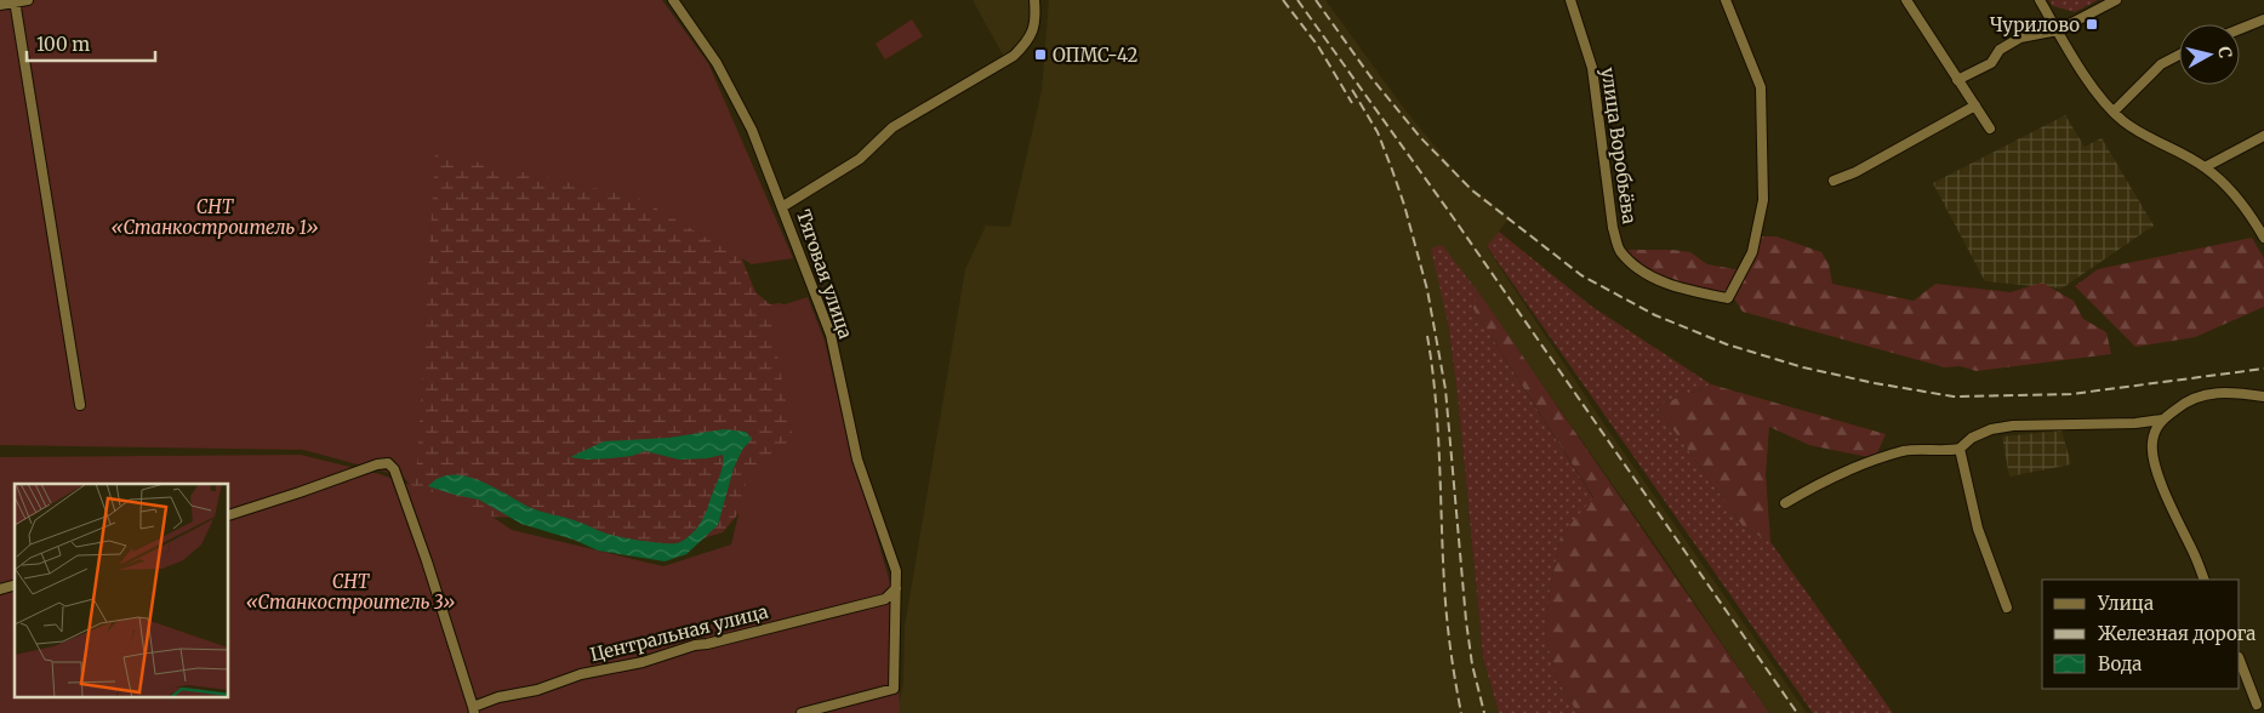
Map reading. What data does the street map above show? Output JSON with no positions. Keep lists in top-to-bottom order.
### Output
{
  "streets": {
    "street": ["улица Воробьёва", "Тяговая улица", "Центральная улица"]
  },
  "crossings": [
    ["Тяговая улица", "Центральная улица"]
  ],
  "parks": ["СНТ «Станкостроитель 1»", "СНТ «Станкостроитель 3»"],
  "places": {
    "transit": ["Чурилово", "ОПМС-42"]
  },
  "legend": ["Улица", "Железная дорога", "Вода"],
  "scale_bar": "100 m",
  "north": "right"
}
